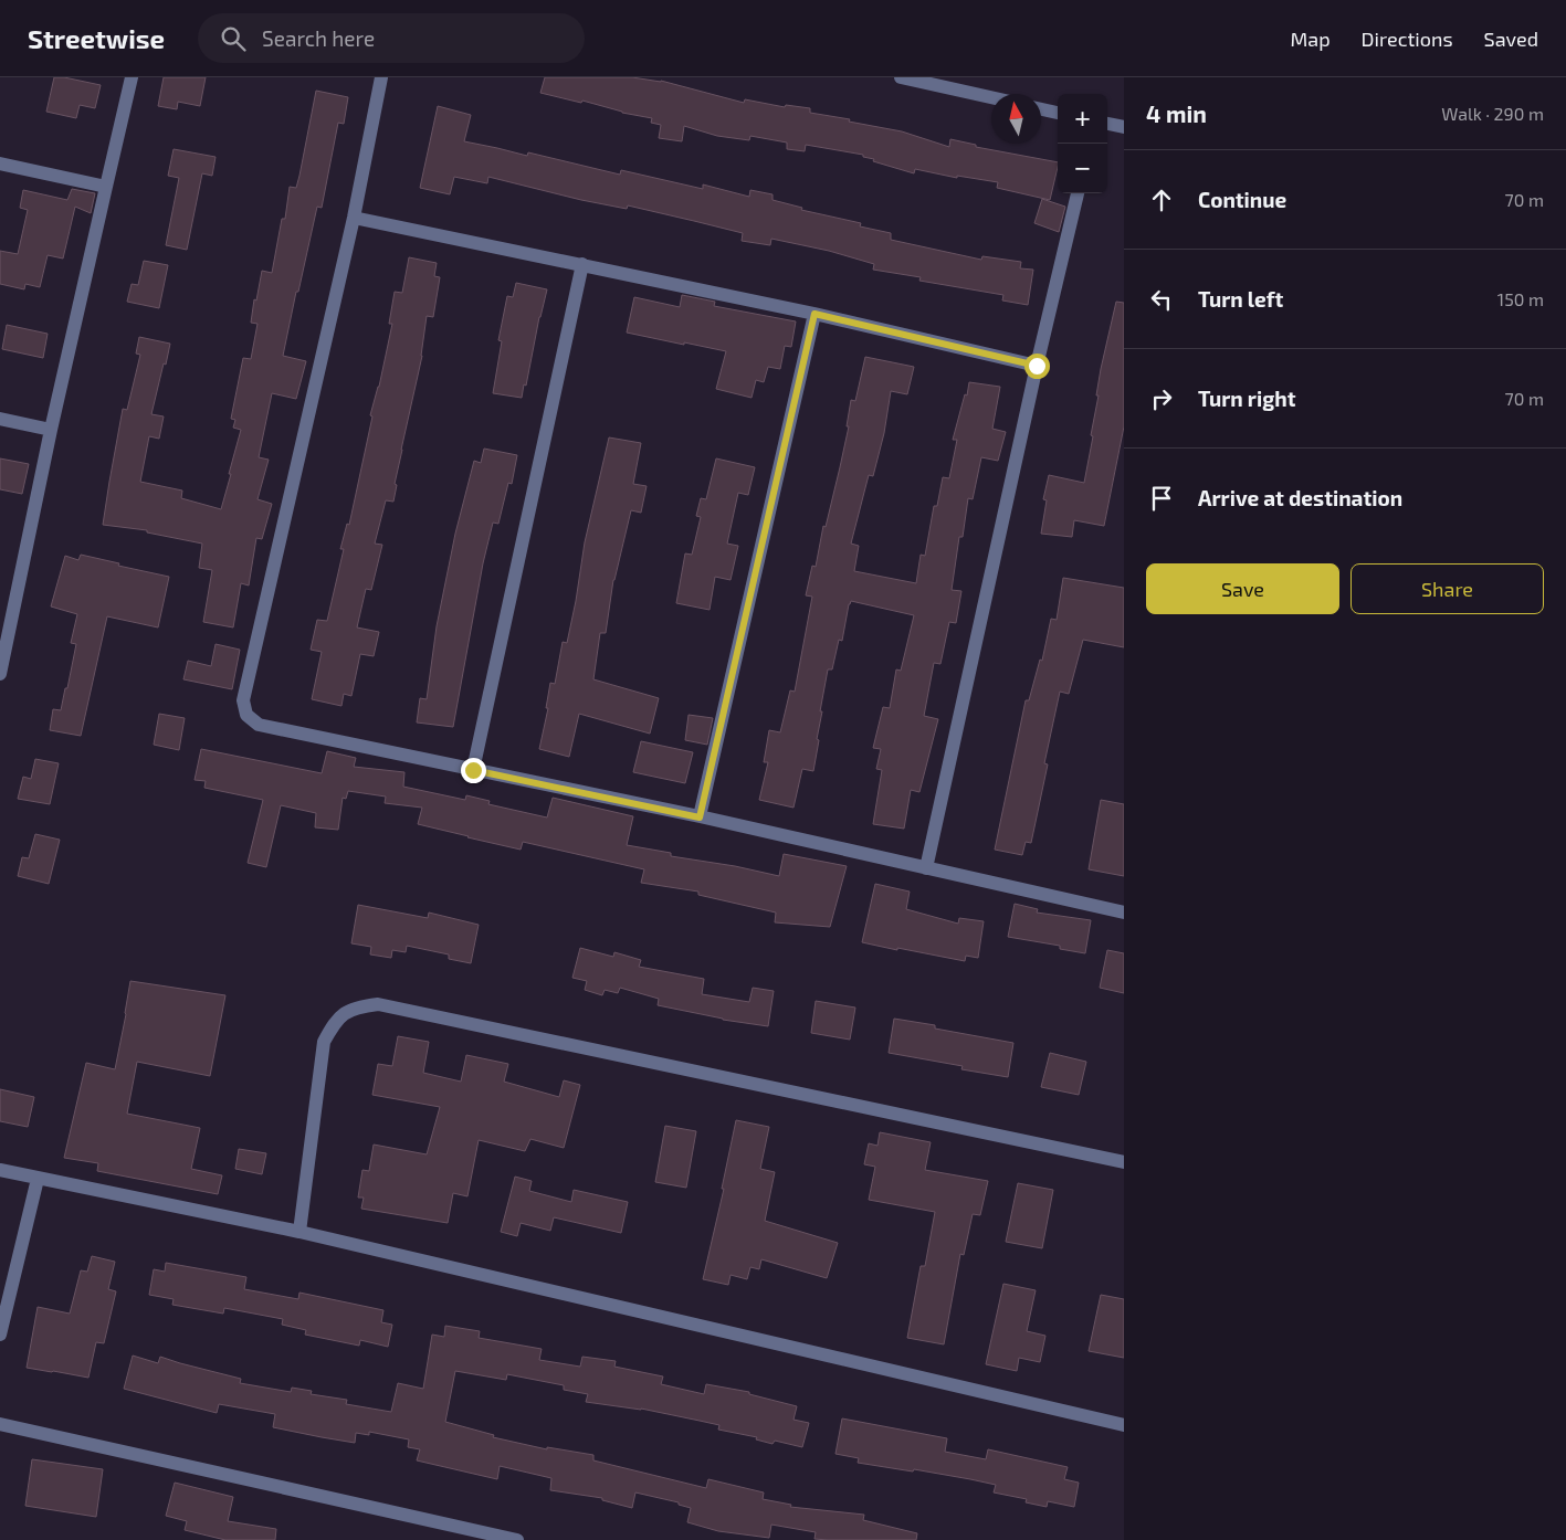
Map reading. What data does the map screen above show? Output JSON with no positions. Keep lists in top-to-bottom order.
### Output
{
  "north": "top",
  "page": {
    "header": "Streetwise",
    "search": "Search here",
    "nav": ["Map", "Directions", "Saved"],
    "heading": ["4 min", "Walk · 290 m"],
    "map_buttons": ["+", "−"],
    "list": [
      ["Continue", "70 m"],
      ["Turn left", "150 m"],
      ["Turn right", "70 m"],
      "Arrive at destination"
    ],
    "buttons": ["Save", "Share"]
  }
}
